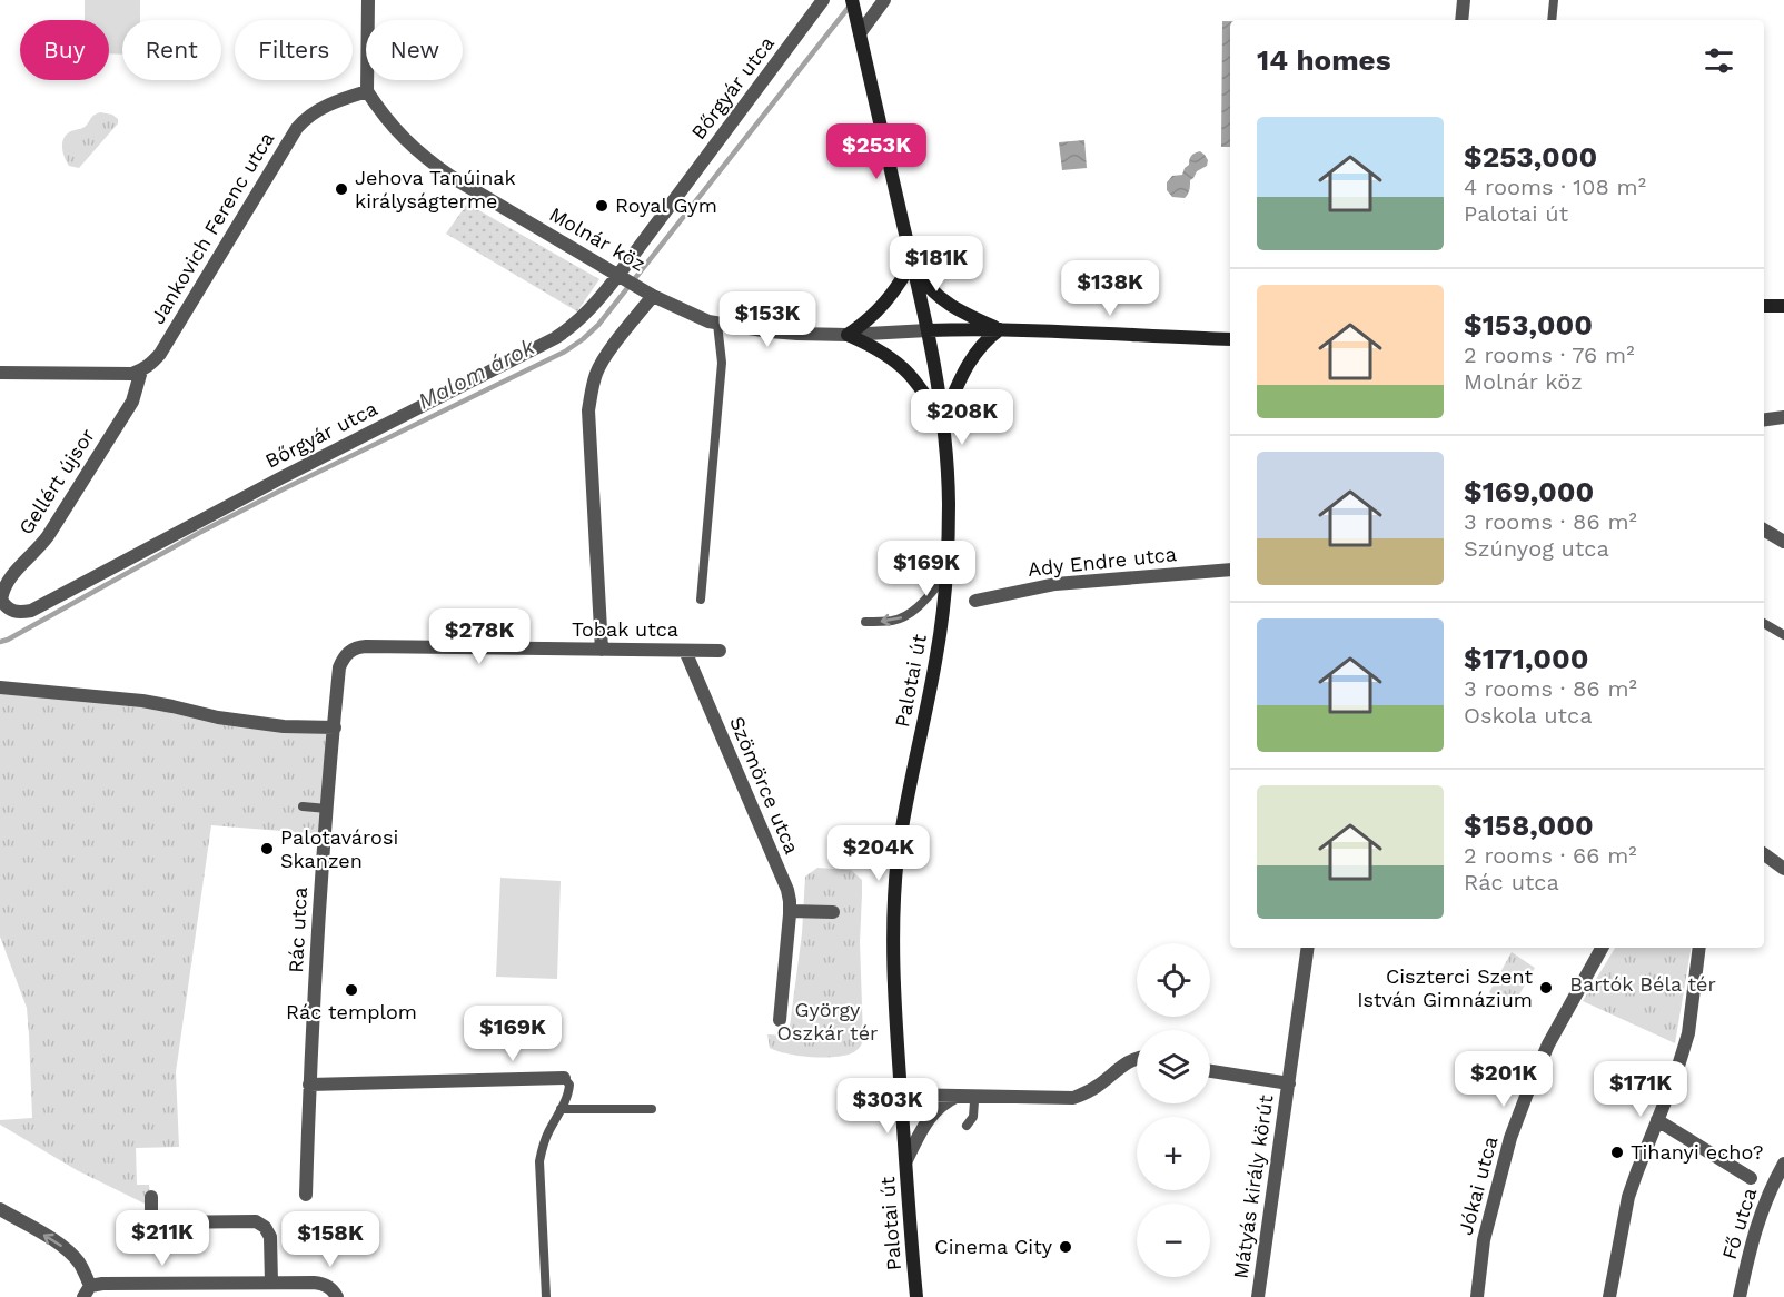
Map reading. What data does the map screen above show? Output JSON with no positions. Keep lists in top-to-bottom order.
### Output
{
  "streets": {
    "main road": ["Palotai út"],
    "street": [
      "Bőrgyár utca",
      "Jankovich Ferenc utca",
      "Molnár köz",
      "Gellért újsor",
      "Ady Endre utca",
      "Tobak utca",
      "Szömörce utca",
      "Rác utca",
      "Jókai utca",
      "Mátyás király körút",
      "Fő utca"
    ]
  },
  "crossings": [
    ["Bőrgyár utca", "Molnár köz"],
    ["Bőrgyár utca", "Gellért újsor"],
    ["Jankovich Ferenc utca", "Molnár köz"],
    ["Jankovich Ferenc utca", "Gellért újsor"],
    ["Tobak utca", "Szömörce utca"],
    ["Tobak utca", "Rác utca"]
  ],
  "water": ["Malom árok"],
  "parks": ["Bartók Béla tér", "György Oszkár tér"],
  "places": [
    "Jehova Tanúinak királyságterme",
    "Royal Gym",
    "Palotavárosi Skanzen",
    "Ciszterci Szent István Gimnázium",
    "Rác templom",
    "Tihanyi echo?",
    "Cinema City"
  ],
  "page": {
    "chip": [
      "Buy",
      "Rent",
      "Filters",
      "New"
    ],
    "heading": "14 homes",
    "list": [
      {
        "name": "$253,000",
        "note": "4 rooms · 108 m² · Palotai út"
      },
      {
        "name": "$153,000",
        "note": "2 rooms · 76 m² · Molnár köz"
      },
      {
        "name": "$169,000",
        "note": "3 rooms · 86 m² · Szúnyog utca"
      },
      {
        "name": "$171,000",
        "note": "3 rooms · 86 m² · Oskola utca"
      },
      {
        "name": "$158,000",
        "note": "2 rooms · 66 m² · Rác utca"
      }
    ],
    "price": [
      "$253K",
      "$181K",
      "$138K",
      "$153K",
      "$208K",
      "$169K",
      "$278K",
      "$204K",
      "$169K",
      "$201K",
      "$171K",
      "$303K",
      "$211K",
      "$158K"
    ],
    "map_buttons": ["+", "−"]
  }
}
